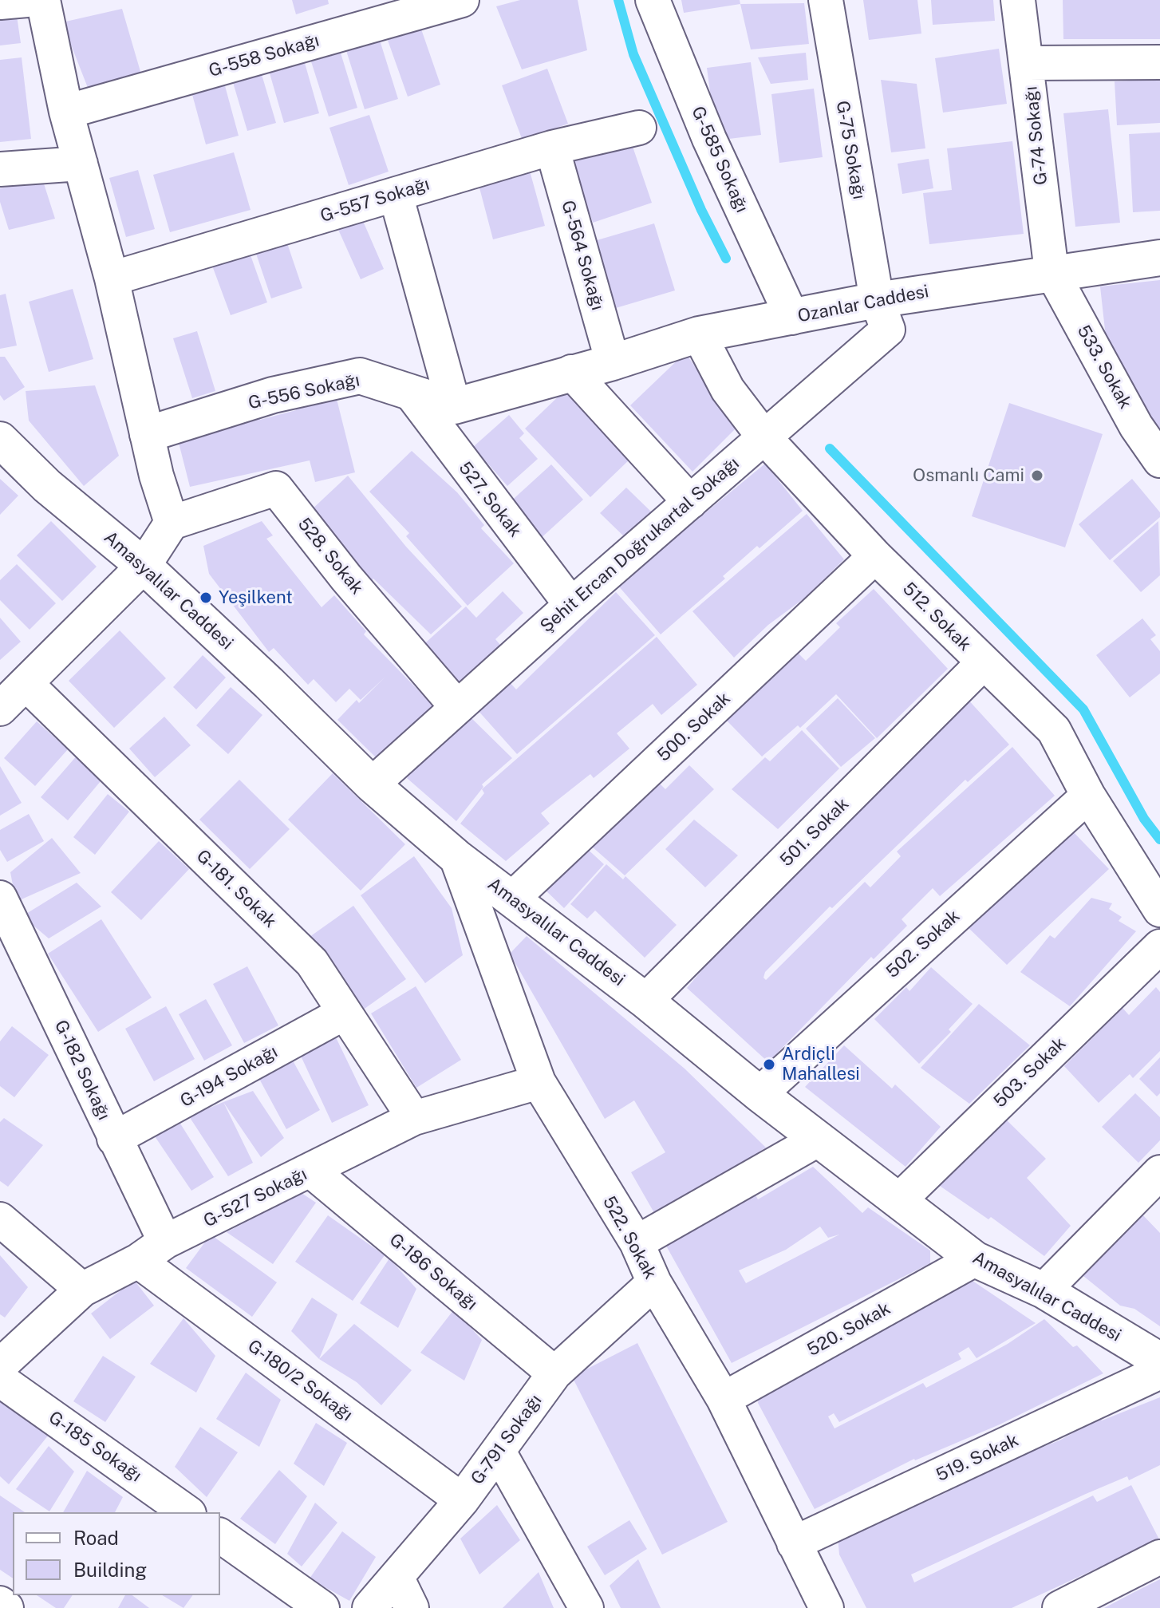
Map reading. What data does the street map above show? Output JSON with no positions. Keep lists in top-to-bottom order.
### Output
{
  "streets": {
    "main road": ["Ozanlar Caddesi", "G-556 Sokağı", "Amasyalılar Caddesi"],
    "street": [
      "G-558 Sokağı",
      "G-74 Sokağı",
      "G-75 Sokağı",
      "G-585 Sokağı",
      "G-557 Sokağı",
      "G-564 Sokağı",
      "533. Sokak",
      "527. Sokak",
      "Şehit Ercan Doğrukartal Sokağı",
      "528. Sokak",
      "512. Sokak",
      "500. Sokak",
      "501. Sokak",
      "G-181. Sokak",
      "502. Sokak",
      "G-182 Sokağı",
      "503. Sokak",
      "G-194 Sokağı",
      "G-527 Sokağı",
      "522. Sokak",
      "G-186 Sokağı",
      "520. Sokak",
      "G-180/2 Sokağı",
      "G-791 Sokağı",
      "G-185 Sokağı",
      "519. Sokak"
    ]
  },
  "crossings": [
    ["G-74 Sokağı", "Ozanlar Caddesi"],
    ["G-74 Sokağı", "533. Sokak"],
    ["G-75 Sokağı", "Ozanlar Caddesi"],
    ["G-75 Sokağı", "Şehit Ercan Doğrukartal Sokağı"],
    ["G-585 Sokağı", "Ozanlar Caddesi"],
    ["G-557 Sokağı", "G-564 Sokağı"],
    ["G-564 Sokağı", "Ozanlar Caddesi"],
    ["Ozanlar Caddesi", "533. Sokak"],
    ["Ozanlar Caddesi", "Şehit Ercan Doğrukartal Sokağı"],
    ["Ozanlar Caddesi", "512. Sokak"],
    ["G-556 Sokağı", "527. Sokak"],
    ["527. Sokak", "Şehit Ercan Doğrukartal Sokağı"],
    ["Şehit Ercan Doğrukartal Sokağı", "528. Sokak"],
    ["Şehit Ercan Doğrukartal Sokağı", "Amasyalılar Caddesi"],
    ["Şehit Ercan Doğrukartal Sokağı", "512. Sokak"],
    ["Amasyalılar Caddesi", "500. Sokak"],
    ["Amasyalılar Caddesi", "501. Sokak"],
    ["Amasyalılar Caddesi", "502. Sokak"],
    ["Amasyalılar Caddesi", "503. Sokak"],
    ["Amasyalılar Caddesi", "522. Sokak"],
    ["Amasyalılar Caddesi", "520. Sokak"],
    ["512. Sokak", "500. Sokak"],
    ["512. Sokak", "501. Sokak"],
    ["512. Sokak", "502. Sokak"],
    ["G-181. Sokak", "G-194 Sokağı"],
    ["G-181. Sokak", "G-527 Sokağı"],
    ["G-182 Sokağı", "G-194 Sokağı"],
    ["G-182 Sokağı", "G-527 Sokağı"],
    ["G-527 Sokağı", "522. Sokak"],
    ["G-527 Sokağı", "G-186 Sokağı"],
    ["G-527 Sokağı", "G-180/2 Sokağı"],
    ["522. Sokak", "520. Sokak"],
    ["522. Sokak", "G-791 Sokağı"],
    ["522. Sokak", "519. Sokak"],
    ["G-186 Sokağı", "G-791 Sokağı"],
    ["G-180/2 Sokağı", "G-791 Sokağı"]
  ],
  "places": ["Osmanlı Cami", "Yeşilkent", "Ardiçli Mahallesi"],
  "legend": ["Road", "Building"]
}
